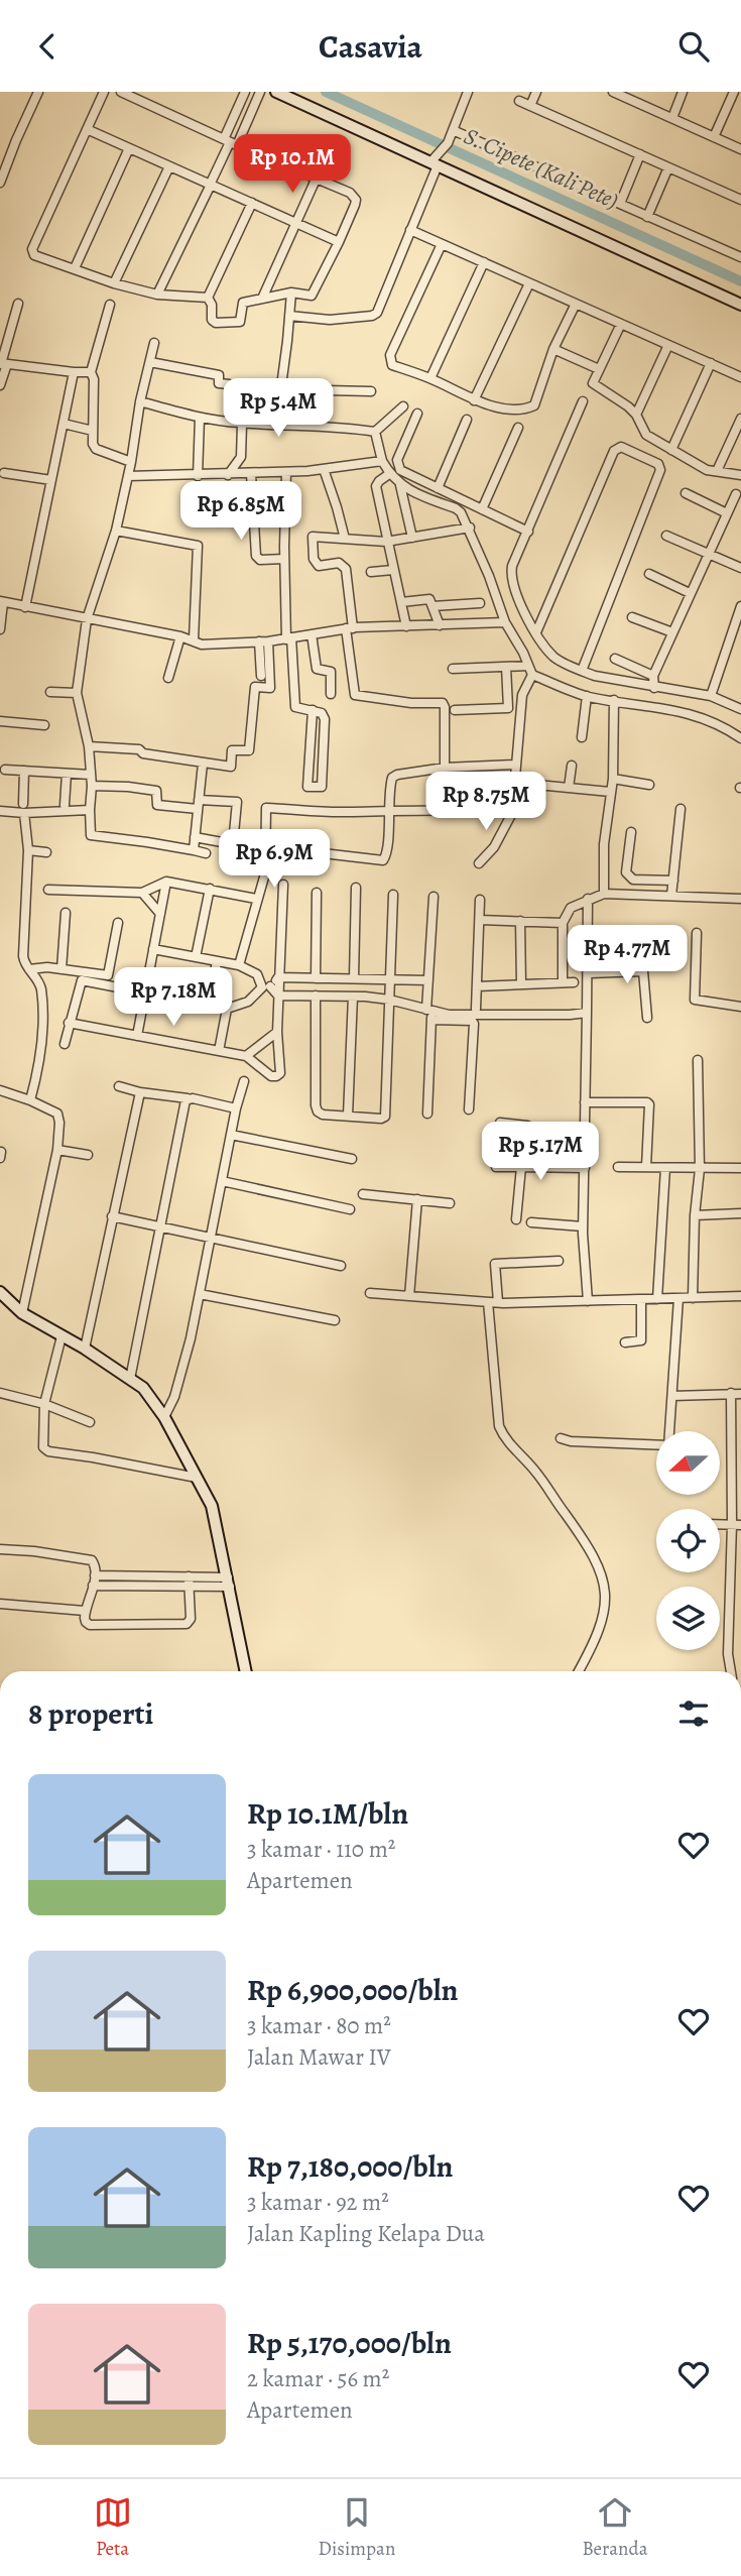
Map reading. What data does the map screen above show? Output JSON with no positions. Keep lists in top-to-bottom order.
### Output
{
  "water": ["S. Cipete (Kali Pete)"],
  "north": "left",
  "page": {
    "header": "Casavia",
    "price": [
      "Rp 10.1M",
      "Rp 5.4M",
      "Rp 6.85M",
      "Rp 8.75M",
      "Rp 6.9M",
      "Rp 4.77M",
      "Rp 7.18M",
      "Rp 5.17M"
    ],
    "heading": "8 properti",
    "list": [
      {
        "name": "Rp 10.1M/bln",
        "note": "3 kamar · 110 m² · Apartemen"
      },
      {
        "name": "Rp 6,900,000/bln",
        "note": "3 kamar · 80 m² · Jalan Mawar IV"
      },
      {
        "name": "Rp 7,180,000/bln",
        "note": "3 kamar · 92 m² · Jalan Kapling Kelapa Dua"
      },
      {
        "name": "Rp 5,170,000/bln",
        "note": "2 kamar · 56 m² · Apartemen"
      }
    ],
    "tabs": ["Peta", "Disimpan", "Beranda"]
  }
}
